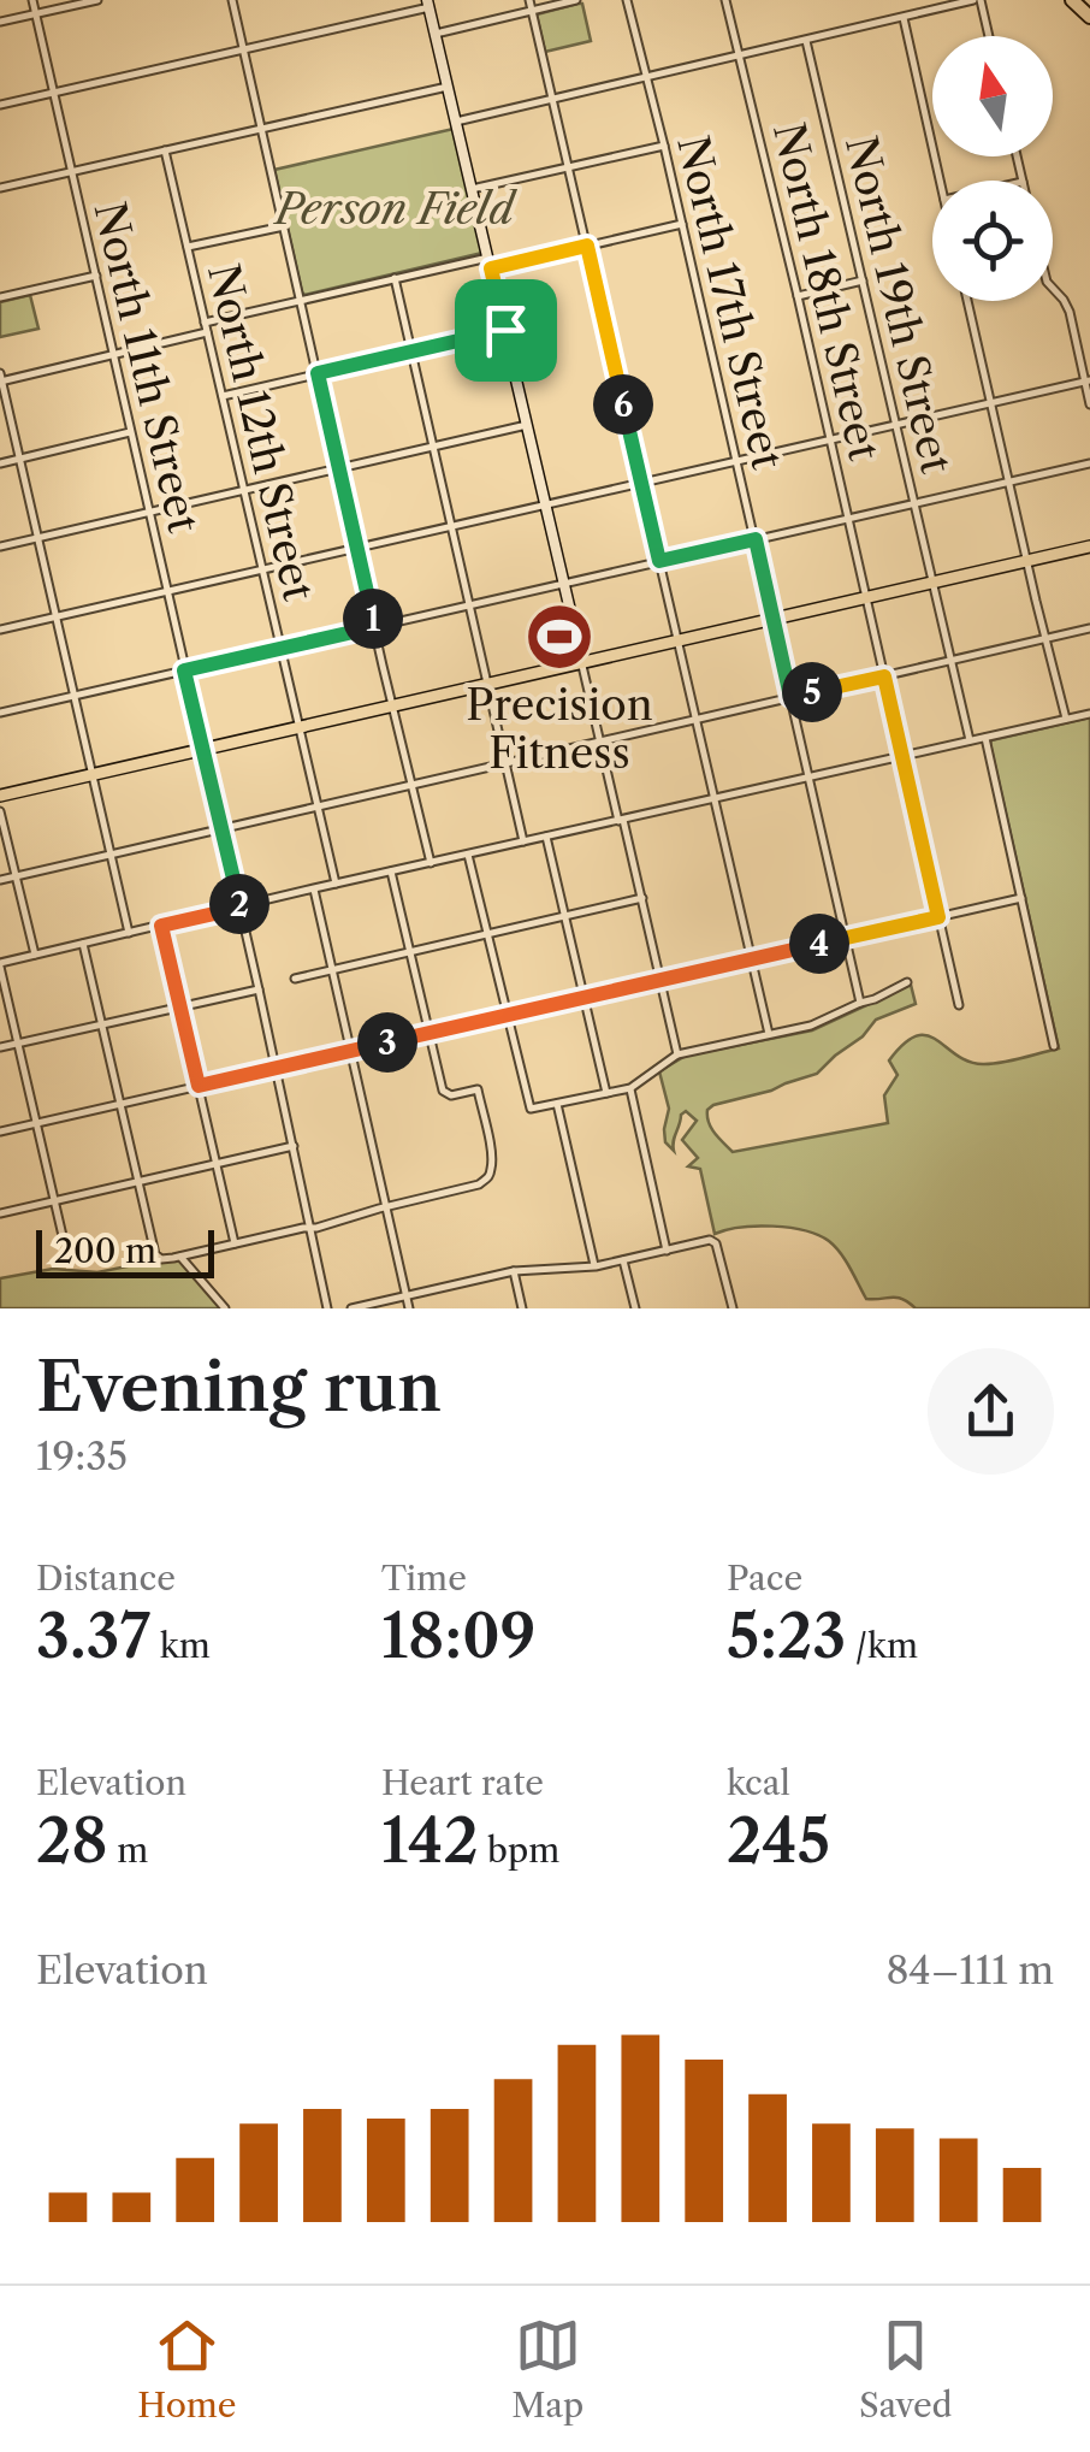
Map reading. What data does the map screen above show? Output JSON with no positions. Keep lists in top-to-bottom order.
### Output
{
  "streets": {
    "street": [
      "North 18th Street",
      "North 17th Street",
      "North 19th Street",
      "North 11th Street",
      "North 12th Street"
    ]
  },
  "parks": ["Person Field"],
  "places": {
    "sports": ["Precision Fitness"]
  },
  "scale_bar": "200 m",
  "north": "top",
  "page": {
    "pins": [
      "6",
      "1",
      "5",
      "2",
      "4",
      "3"
    ],
    "scale": "200 m",
    "heading": ["Evening run", "19:35"],
    "stats": [
      ["Distance", "3.37 km"],
      ["Time", "18:09"],
      ["Pace", "5:23 /km"],
      ["Elevation", "28 m"],
      ["Heart rate", "142 bpm"],
      ["kcal", "245"]
    ],
    "chart": ["Elevation", "84–111 m"],
    "tabs": ["Home", "Map", "Saved"]
  }
}
